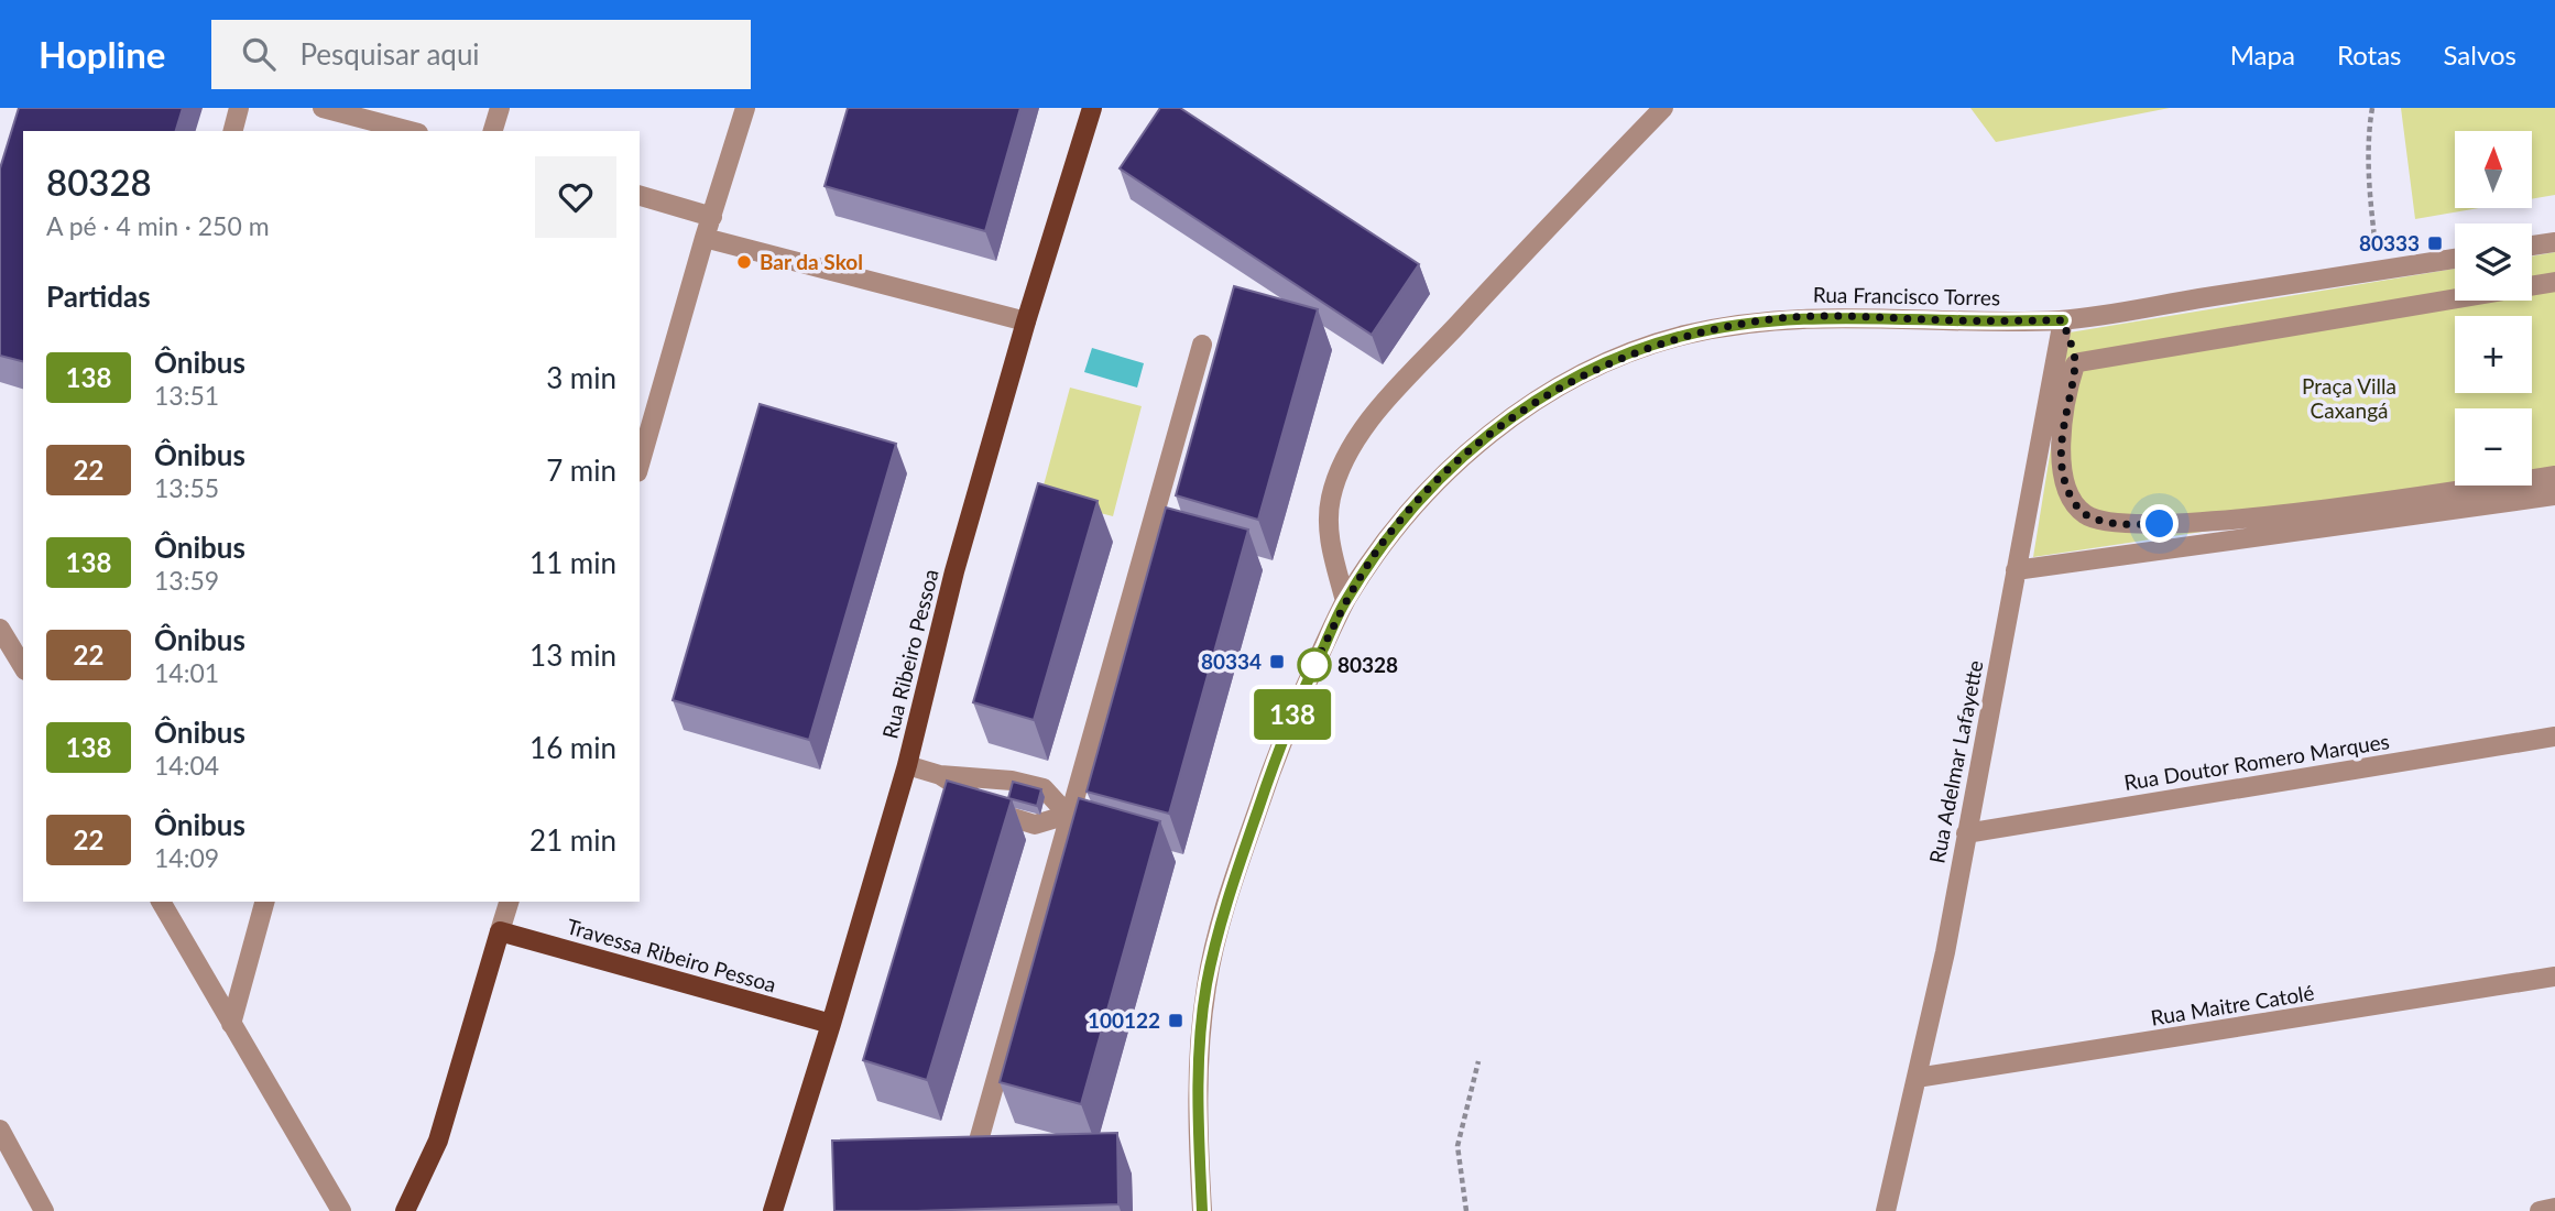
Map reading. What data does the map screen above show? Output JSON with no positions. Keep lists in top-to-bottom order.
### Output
{
  "streets": {
    "main road": ["Rua Ribeiro Pessoa", "Travessa Ribeiro Pessoa"],
    "street": [
      "Rua Francisco Torres",
      "Rua Adelmar Lafayette",
      "Rua Doutor Romero Marques",
      "Rua Maitre Catolé"
    ]
  },
  "crossings": [
    ["Rua Francisco Torres", "Rua Adelmar Lafayette"],
    ["Rua Ribeiro Pessoa", "Travessa Ribeiro Pessoa"],
    ["Rua Adelmar Lafayette", "Rua Doutor Romero Marques"],
    ["Rua Adelmar Lafayette", "Rua Maitre Catolé"]
  ],
  "parks": ["Praça Villa Caxangá"],
  "places": {
    "transit": ["80333", "80334", "100122"],
    "other": ["Bar da Skol", "80328"]
  },
  "lines": ["bus line 138"],
  "north": "top",
  "page": {
    "header": "Hopline",
    "search": "Pesquisar aqui",
    "nav": ["Mapa", "Rotas", "Salvos"],
    "on_map": "138",
    "map_buttons": ["+", "−"],
    "heading": [
      ["80328", "A pé · 4 min · 250 m"],
      "Partidas"
    ],
    "list": [
      {
        "mark": "138",
        "name": "Ônibus",
        "note": "13:51",
        "value": "3 min"
      },
      {
        "mark": "22",
        "name": "Ônibus",
        "note": "13:55",
        "value": "7 min"
      },
      {
        "mark": "138",
        "name": "Ônibus",
        "note": "13:59",
        "value": "11 min"
      },
      {
        "mark": "22",
        "name": "Ônibus",
        "note": "14:01",
        "value": "13 min"
      },
      {
        "mark": "138",
        "name": "Ônibus",
        "note": "14:04",
        "value": "16 min"
      },
      {
        "mark": "22",
        "name": "Ônibus",
        "note": "14:09",
        "value": "21 min"
      }
    ]
  }
}
